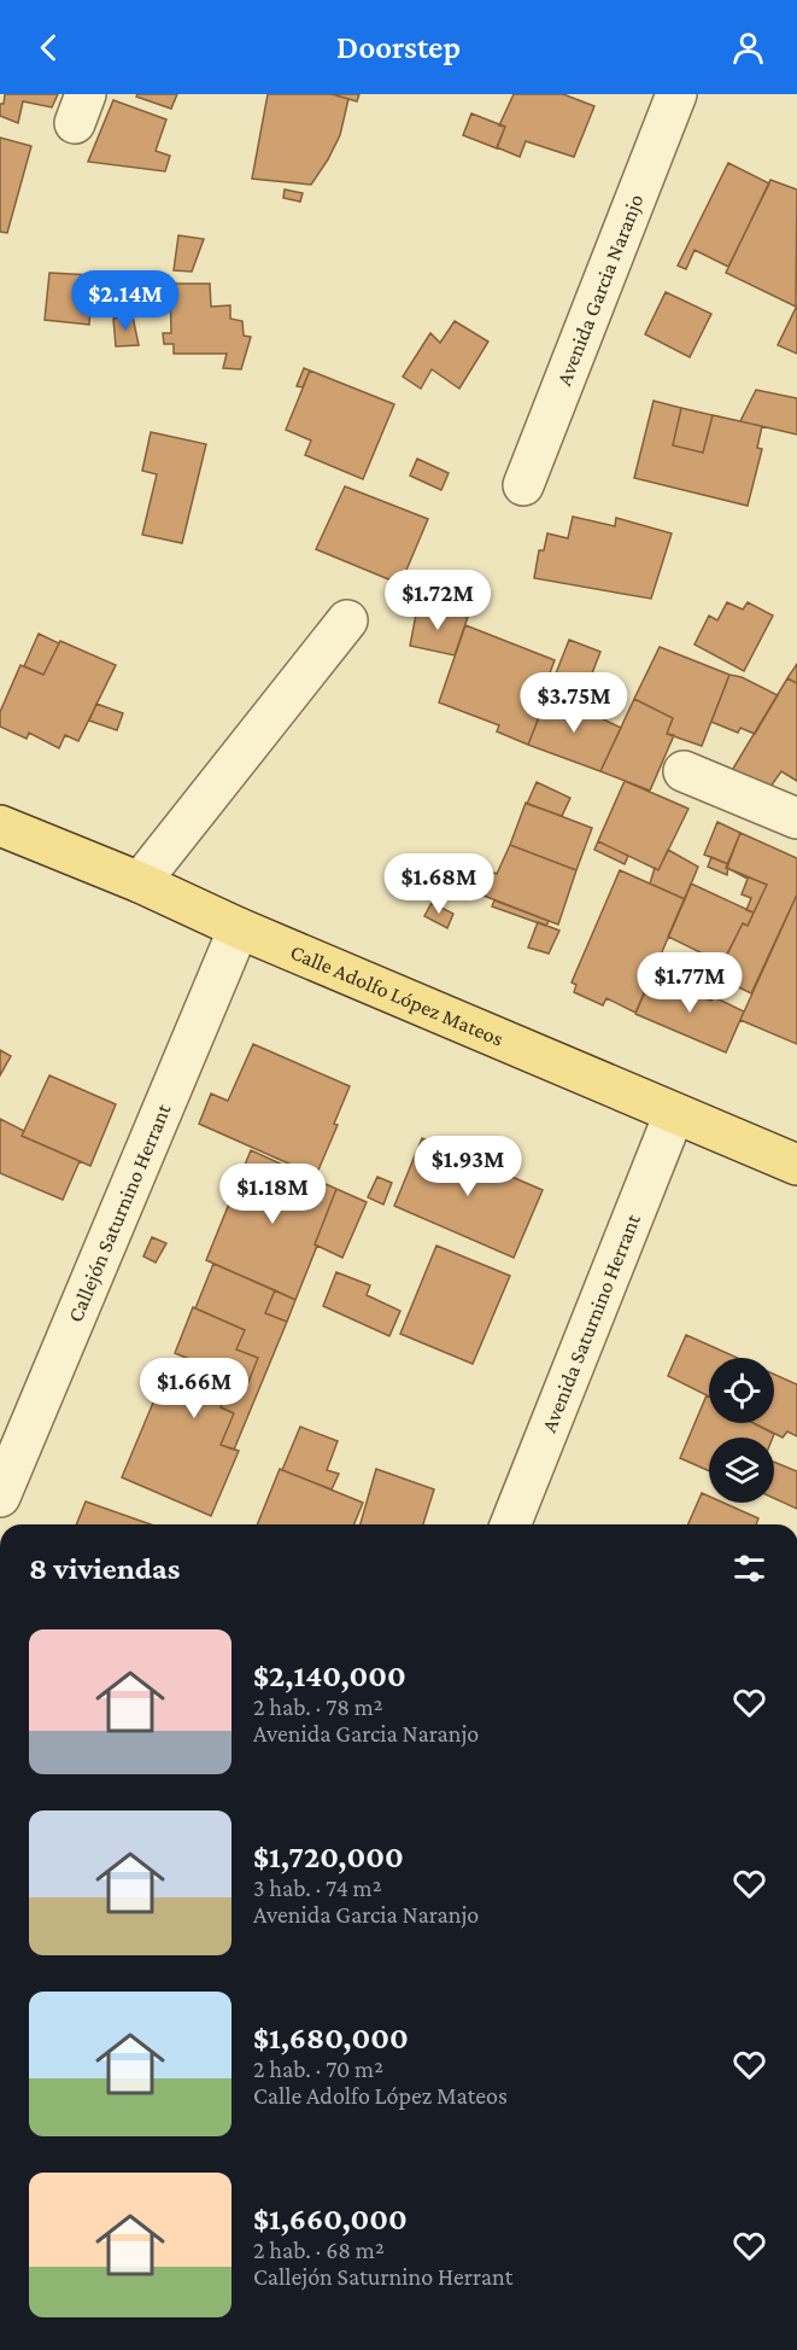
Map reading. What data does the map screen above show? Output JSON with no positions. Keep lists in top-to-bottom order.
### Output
{
  "streets": {
    "main road": ["Calle Adolfo López Mateos"],
    "street": ["Avenida Garcia Naranjo", "Callejón Saturnino Herrant", "Avenida Saturnino Herrant"]
  },
  "crossings": [
    ["Calle Adolfo López Mateos", "Callejón Saturnino Herrant"],
    ["Calle Adolfo López Mateos", "Avenida Saturnino Herrant"]
  ],
  "page": {
    "header": "Doorstep",
    "price": [
      "$2.14M",
      "$1.72M",
      "$3.75M",
      "$1.68M",
      "$1.77M",
      "$1.93M",
      "$1.18M",
      "$1.66M"
    ],
    "heading": "8 viviendas",
    "list": [
      {
        "name": "$2,140,000",
        "note": "2 hab. · 78 m² · Avenida Garcia Naranjo"
      },
      {
        "name": "$1,720,000",
        "note": "3 hab. · 74 m² · Avenida Garcia Naranjo"
      },
      {
        "name": "$1,680,000",
        "note": "2 hab. · 70 m² · Calle Adolfo López Mateos"
      },
      {
        "name": "$1,660,000",
        "note": "2 hab. · 68 m² · Callejón Saturnino Herrant"
      }
    ]
  }
}
